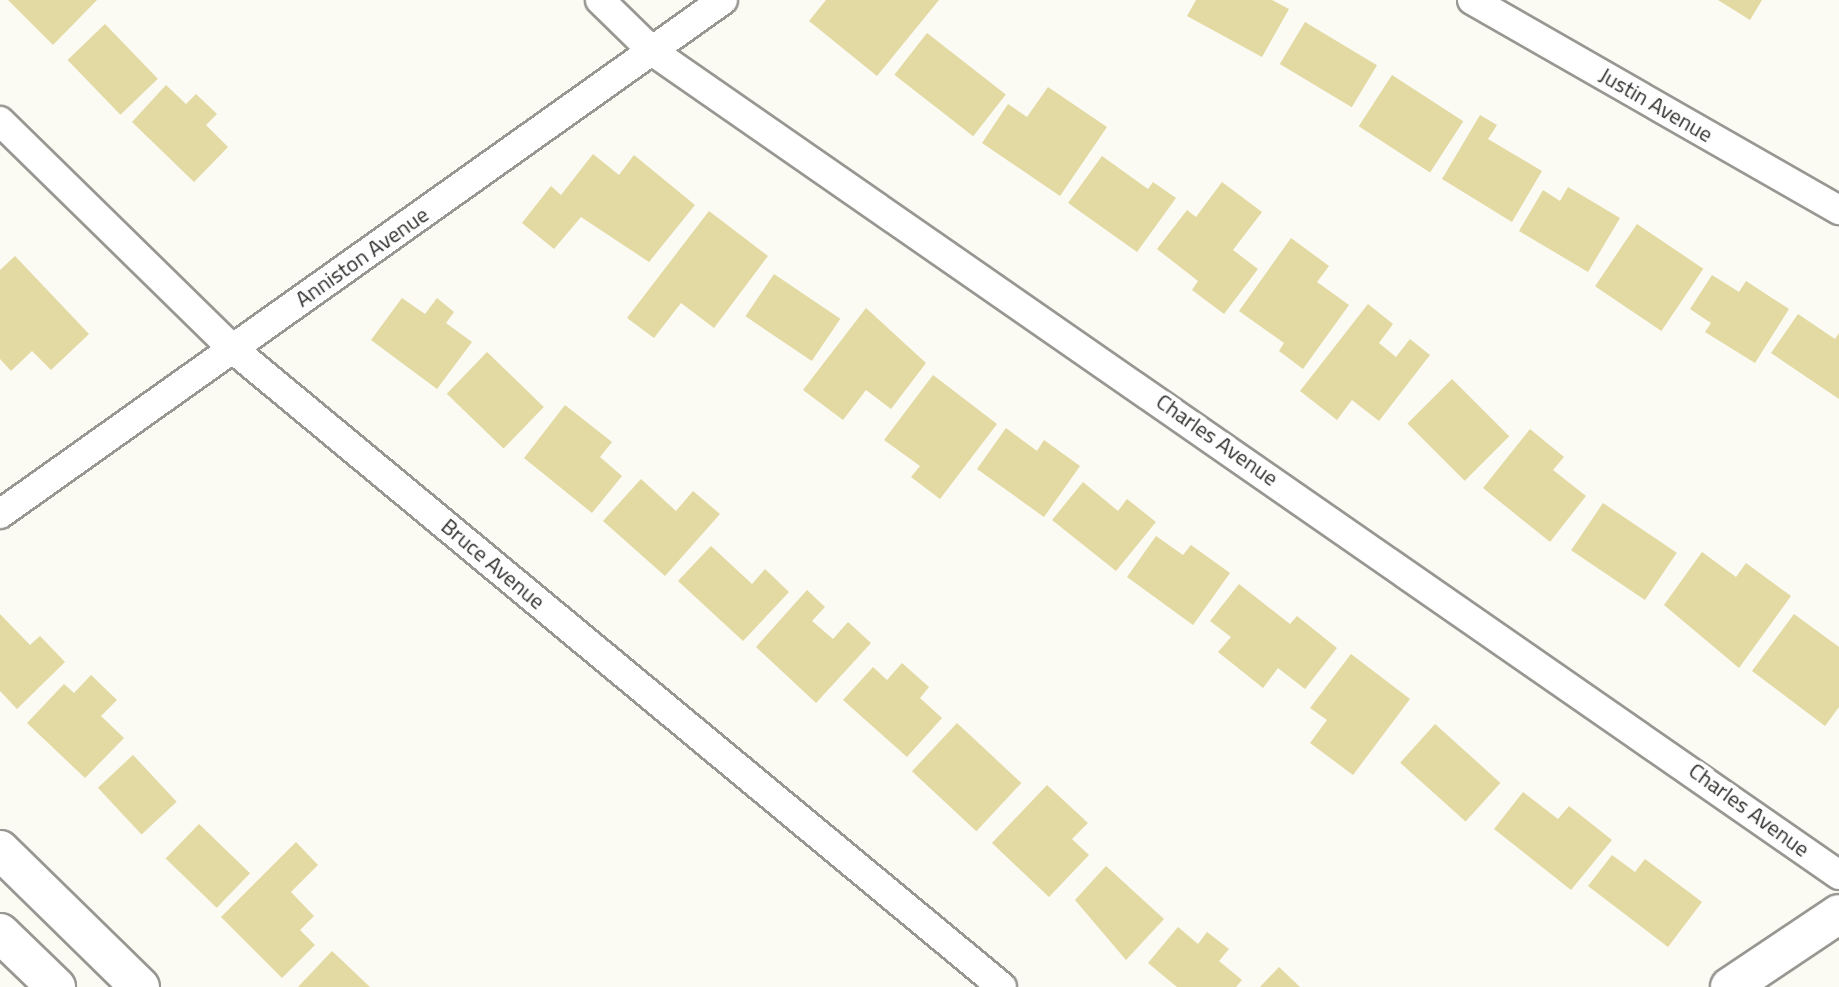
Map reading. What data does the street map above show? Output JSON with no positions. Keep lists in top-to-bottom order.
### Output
{
  "streets": {
    "street": [
      "Justin Avenue",
      "Anniston Avenue",
      "Charles Avenue",
      "Bruce Avenue"
    ]
  },
  "crossings": [
    ["Anniston Avenue", "Charles Avenue"],
    ["Anniston Avenue", "Bruce Avenue"]
  ]
}
